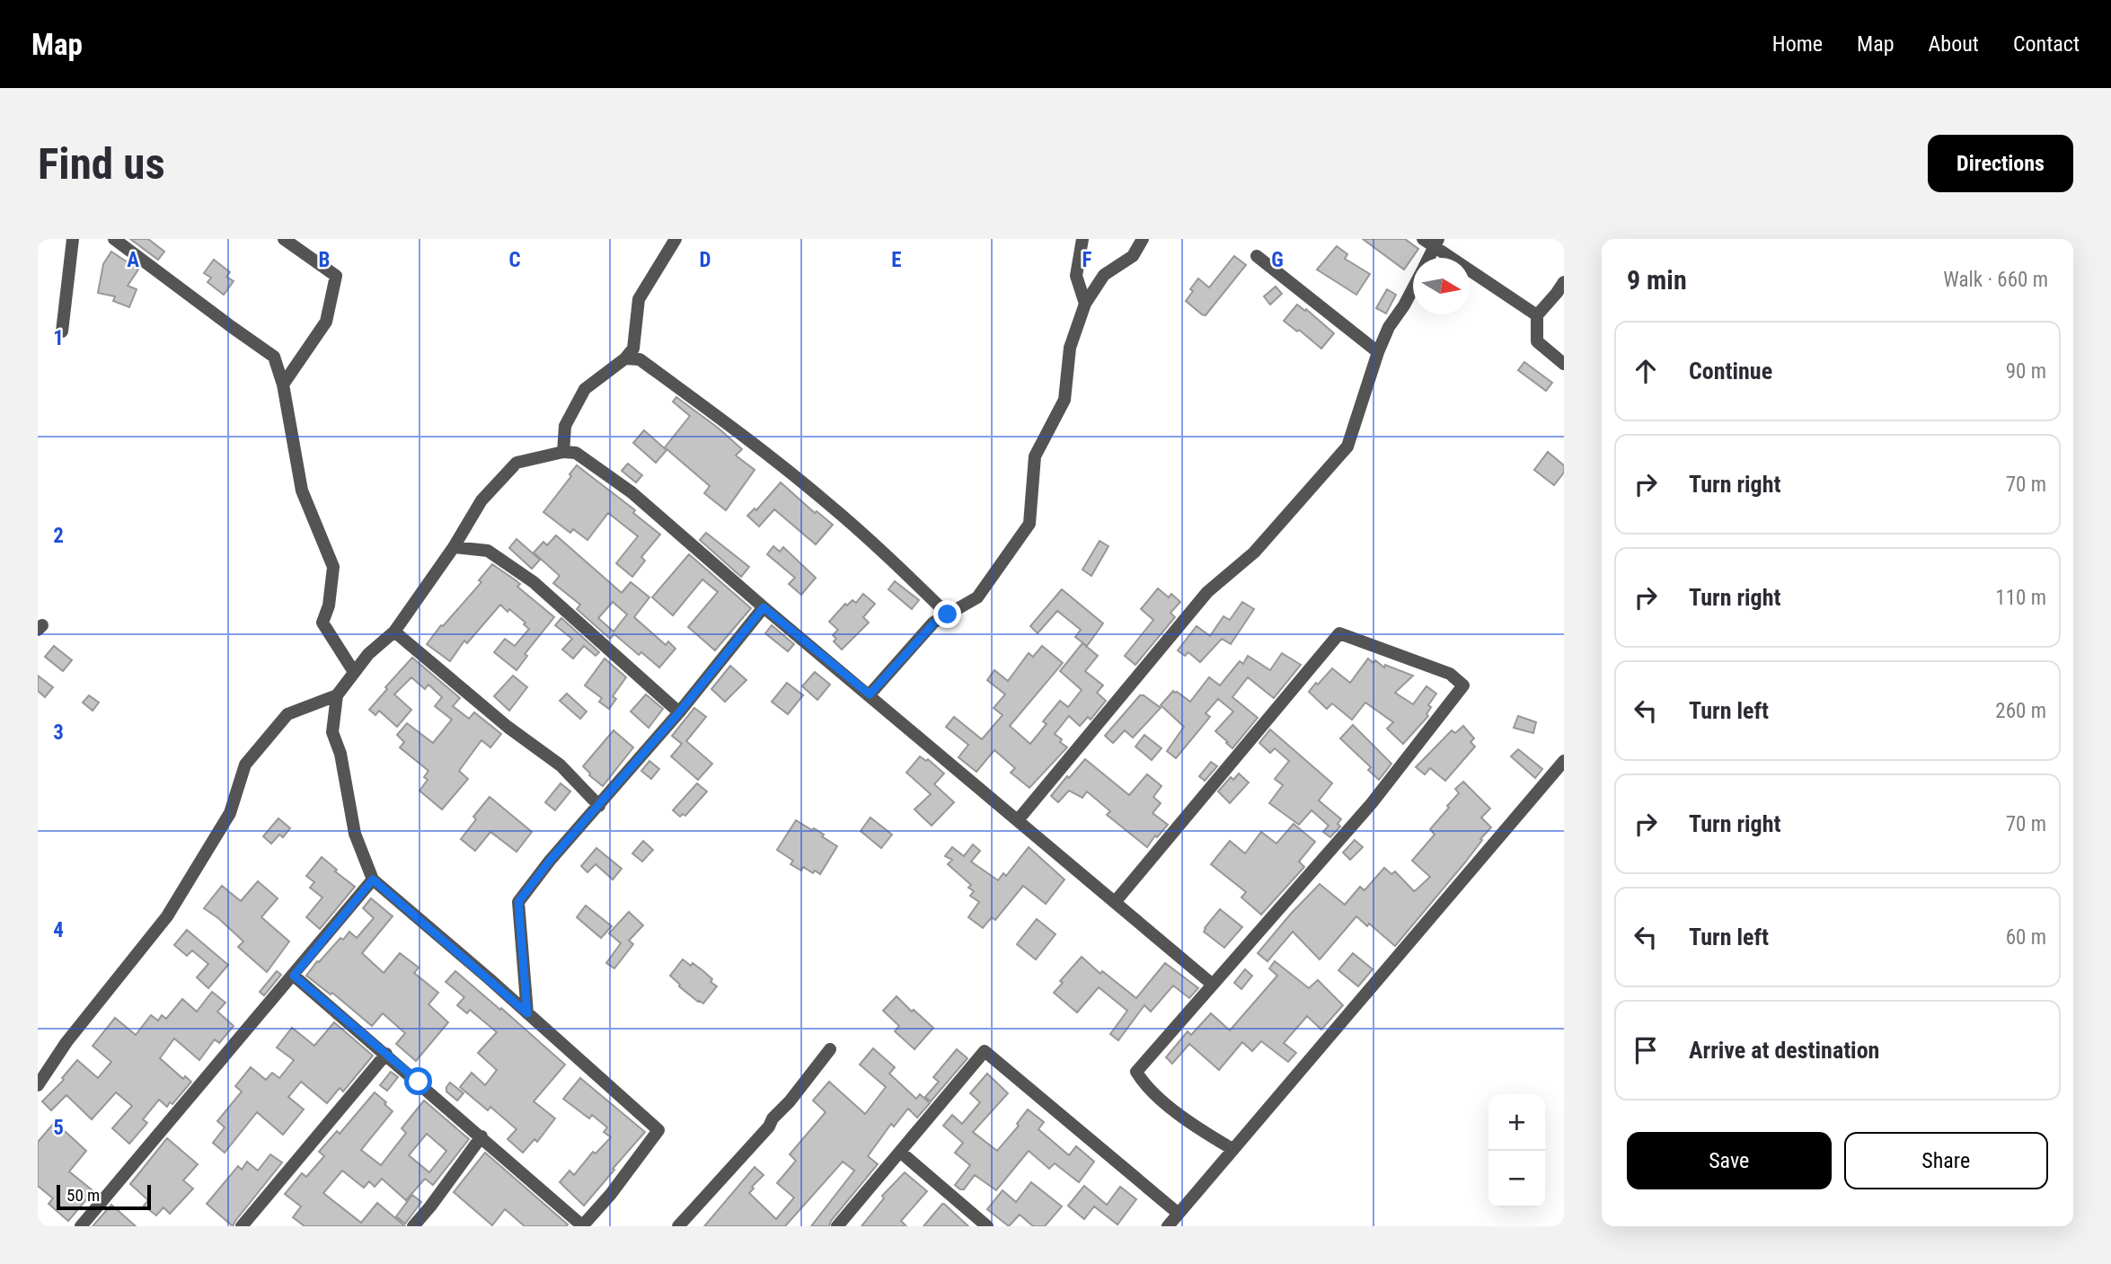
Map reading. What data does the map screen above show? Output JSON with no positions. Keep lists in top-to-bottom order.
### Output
{
  "scale_bar": "50 m",
  "north": "right",
  "page": {
    "header": "Map",
    "nav": [
      "Home",
      "Map",
      "About",
      "Contact"
    ],
    "buttons": [
      "Directions",
      ["Save", "Share"]
    ],
    "title": "Find us",
    "heading": ["9 min", "Walk · 660 m"],
    "list": [
      ["Continue", "90 m"],
      ["Turn right", "70 m"],
      ["Turn right", "110 m"],
      ["Turn left", "260 m"],
      ["Turn right", "70 m"],
      ["Turn left", "60 m"],
      "Arrive at destination"
    ],
    "map_buttons": ["+", "−"],
    "scale": "50 m"
  },
  "grid": {
    "columns": [
      "A",
      "B",
      "C",
      "D",
      "E",
      "F",
      "G"
    ],
    "rows": [
      "1",
      "2",
      "3",
      "4",
      "5"
    ]
  }
}
